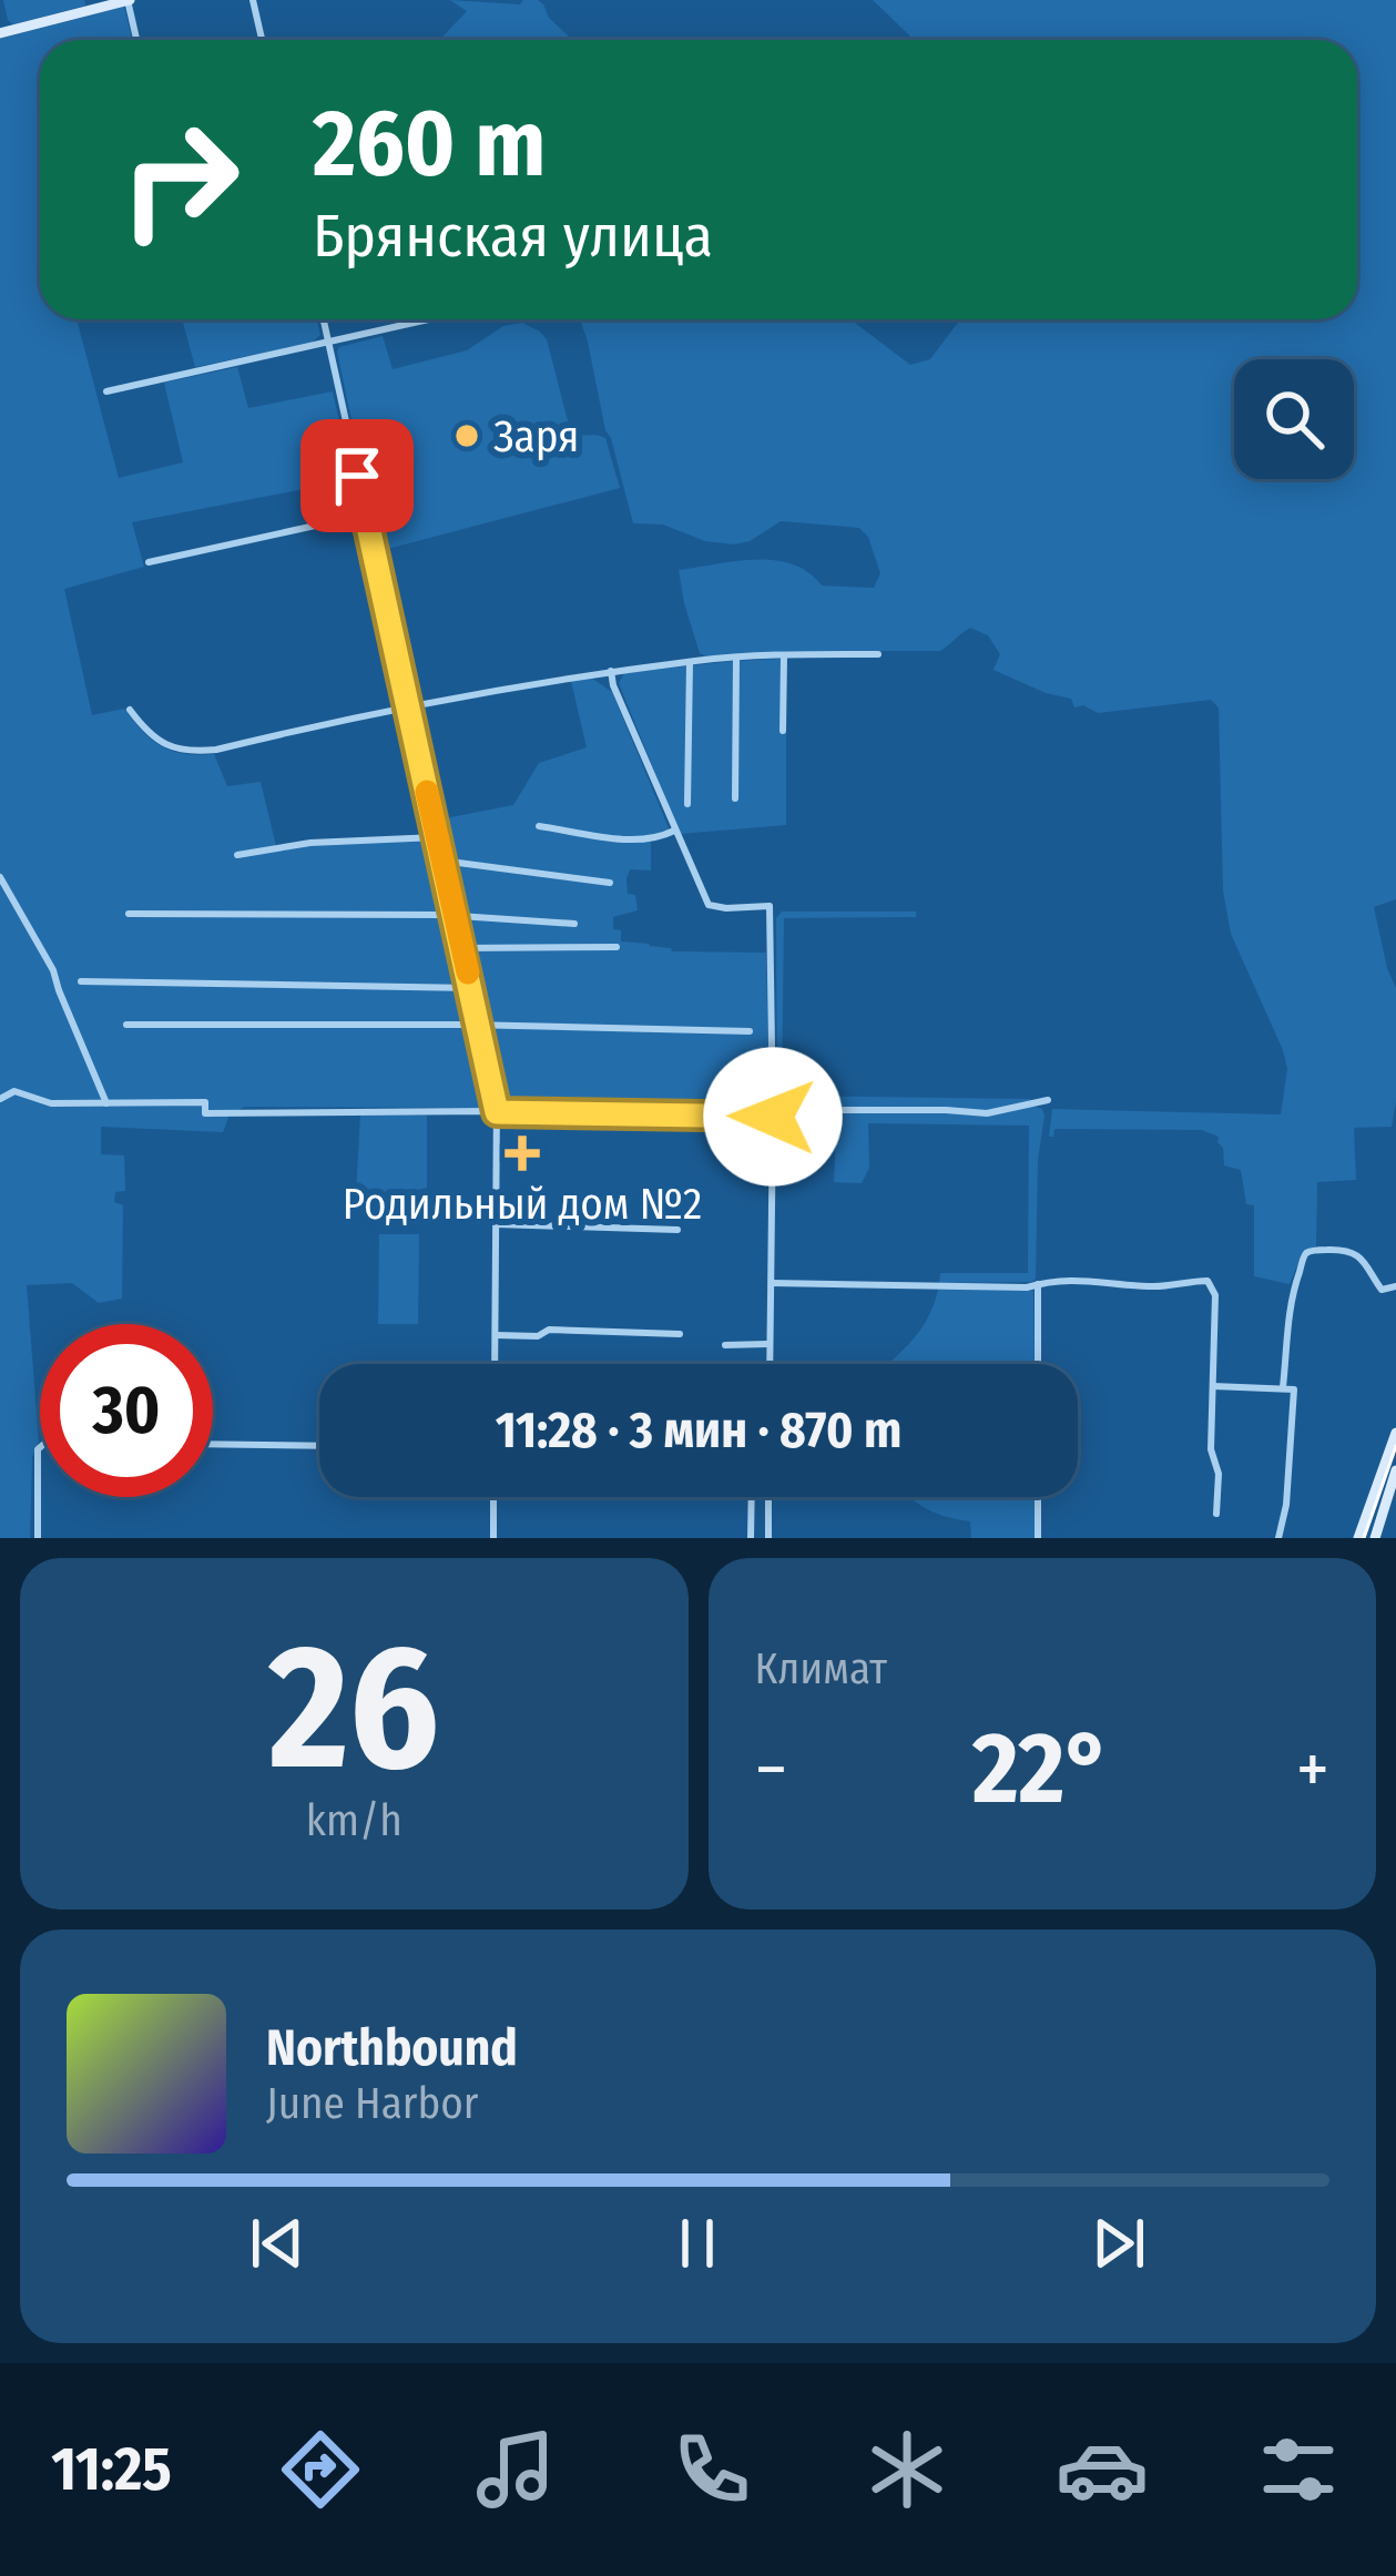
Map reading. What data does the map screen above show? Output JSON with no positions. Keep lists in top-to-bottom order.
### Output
{
  "places": {
    "other": ["Заря"],
    "health": ["Родильный дом №2"]
  },
  "page": {
    "turn": ["260 m", "Брянская улица"],
    "limit": "30",
    "trip": "11:28 · 3 мин · 870 m",
    "tile": [
      ["26", "km/h"],
      "Климат"
    ],
    "heat": ["−", "22°", "+"],
    "song": ["Northbound", "June Harbor"],
    "tabs": "11:25"
  }
}
